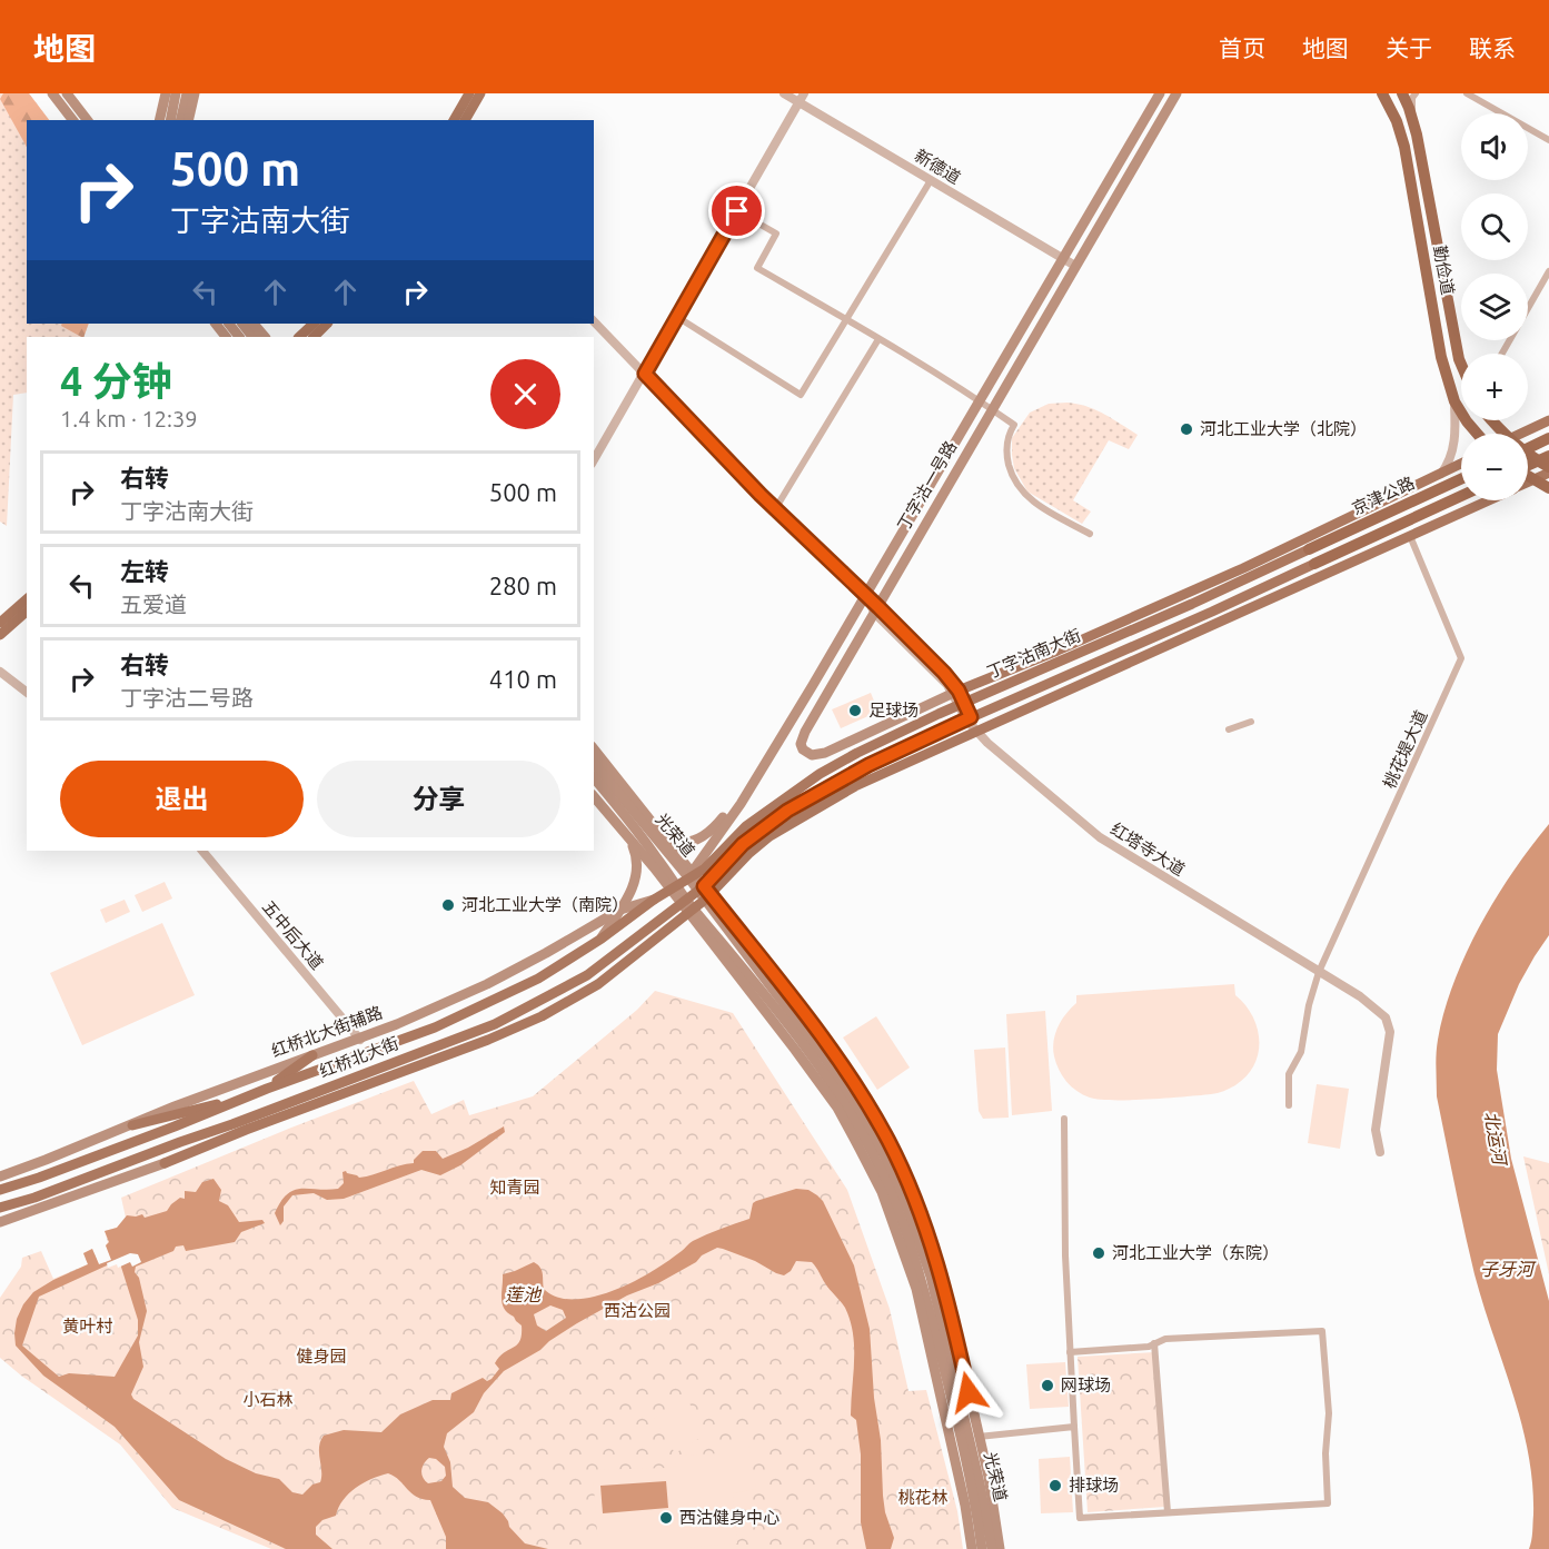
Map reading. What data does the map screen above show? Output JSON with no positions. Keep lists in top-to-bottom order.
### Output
{
  "streets": {
    "highway": ["勤俭道", "京津公路"],
    "main road": [
      "丁字沽一号路",
      "丁字沽南大街",
      "光荣道",
      "红桥北大街辅路",
      "红桥北大街"
    ],
    "street": [
      "新德道",
      "桃花堤大道",
      "红塔寺大道",
      "五中后大道"
    ]
  },
  "crossings": [
    ["新德道", "丁字沽一号路"],
    ["丁字沽一号路", "丁字沽南大街"],
    ["丁字沽一号路", "光荣道"],
    ["丁字沽一号路", "红塔寺大道"],
    ["丁字沽一号路", "红桥北大街"],
    ["京津公路", "丁字沽南大街"],
    ["丁字沽南大街", "光荣道"],
    ["丁字沽南大街", "红塔寺大道"],
    ["丁字沽南大街", "红桥北大街"],
    ["桃花堤大道", "红塔寺大道"],
    ["光荣道", "红桥北大街"],
    ["五中后大道", "红桥北大街辅路"],
    ["红桥北大街辅路", "红桥北大街"]
  ],
  "water": ["北运河", "子牙河", "莲池"],
  "parks": [
    "知青园",
    "西沽公园",
    "黄叶村",
    "健身园",
    "小石林",
    "桃花林"
  ],
  "places": [
    "河北工业大学（北院）",
    "足球场",
    "河北工业大学（南院）",
    "河北工业大学（东院）",
    "网球场",
    "排球场",
    "西沽健身中心"
  ],
  "page": {
    "header": "地图",
    "nav": [
      "首页",
      "地图",
      "关于",
      "联系"
    ],
    "map_buttons": ["+", "−"],
    "turn": ["500 m", "丁字沽南大街"],
    "heading": ["4 分钟", "1.4 km · 12:39"],
    "list": [
      {
        "name": "右转",
        "note": "丁字沽南大街",
        "value": "500 m"
      },
      {
        "name": "左转",
        "note": "五爱道",
        "value": "280 m"
      },
      {
        "name": "右转",
        "note": "丁字沽二号路",
        "value": "410 m"
      }
    ],
    "buttons": ["退出", "分享"]
  }
}
